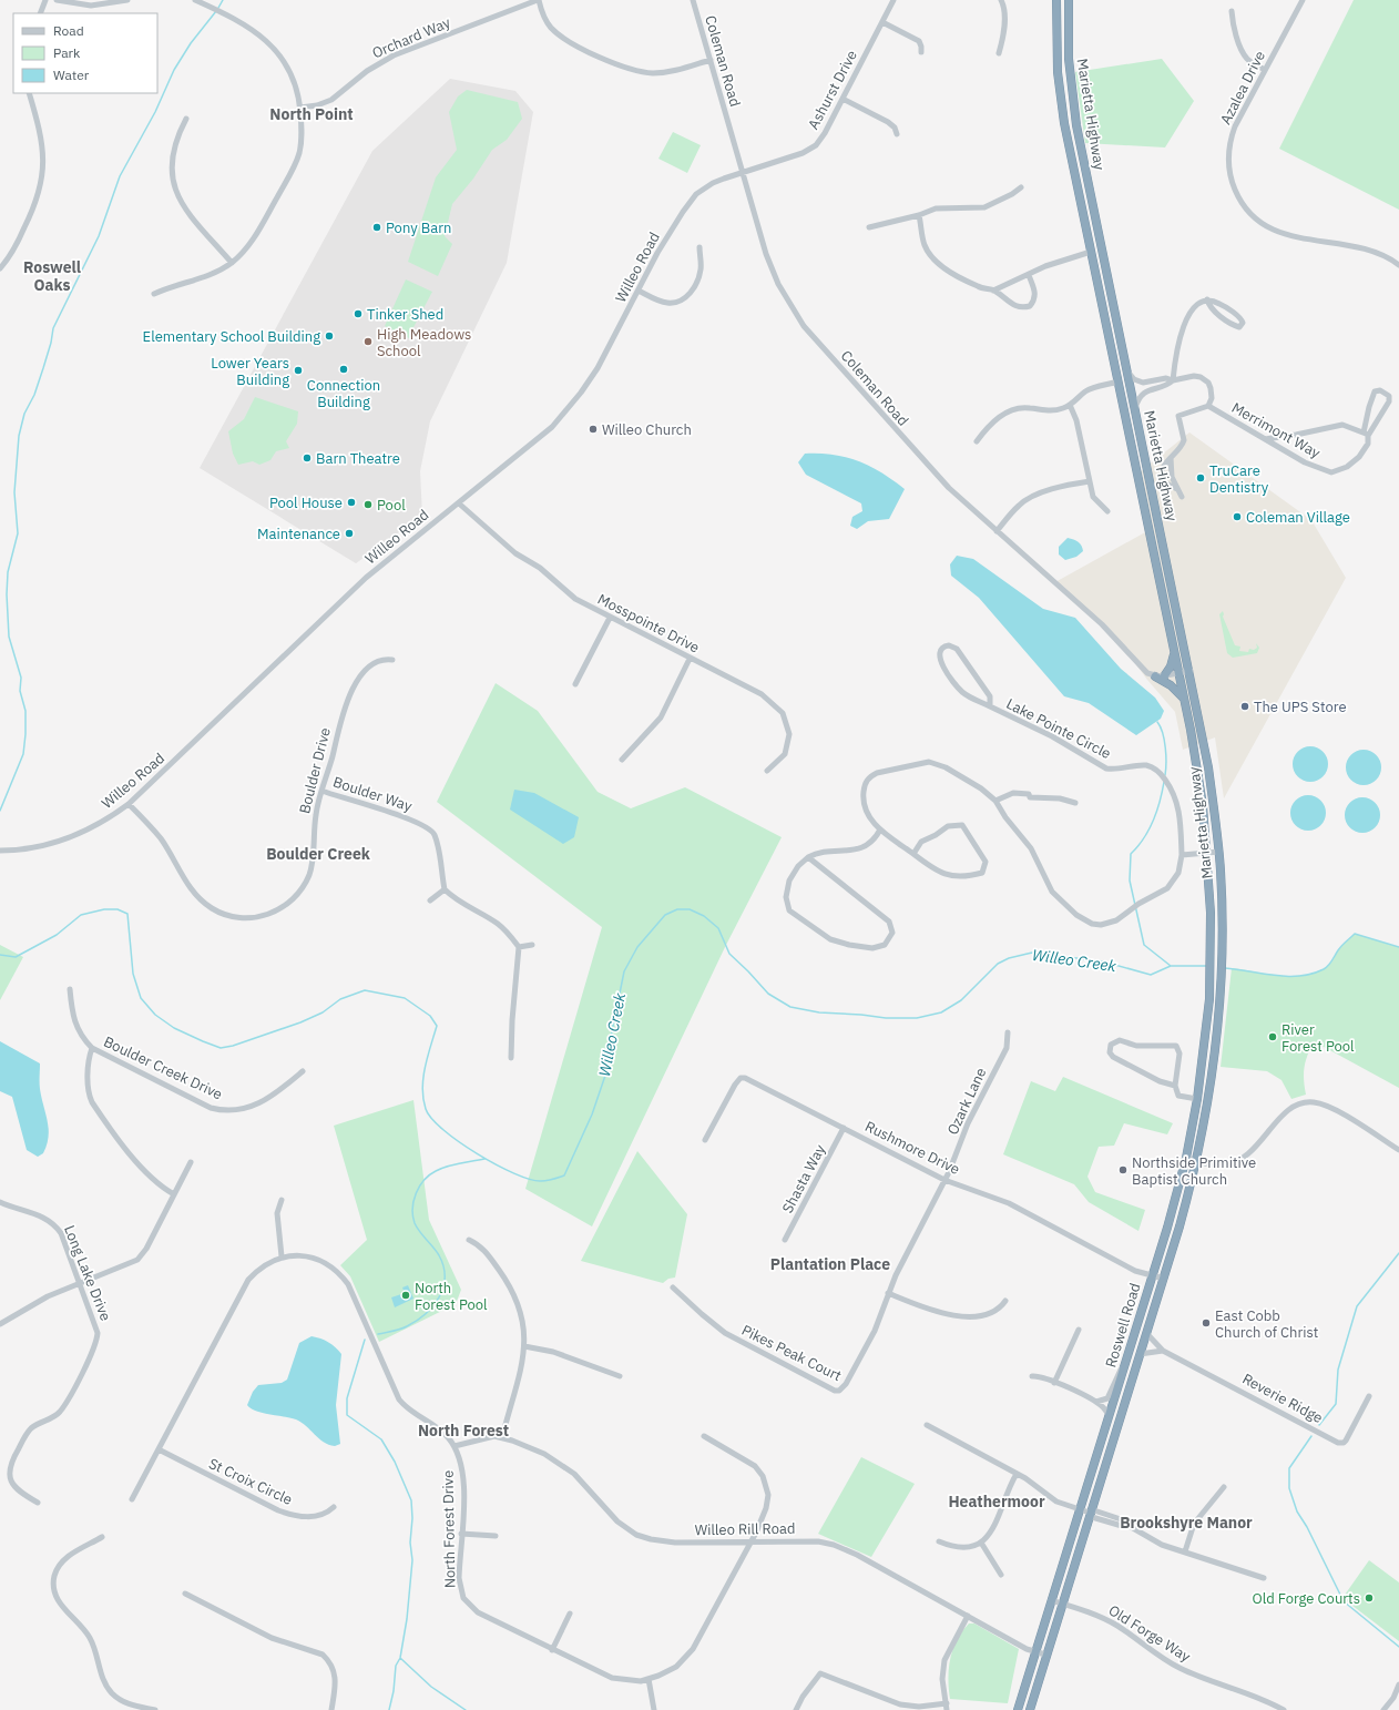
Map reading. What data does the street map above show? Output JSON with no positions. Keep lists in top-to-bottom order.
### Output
{
  "streets": {
    "highway": ["Marietta Highway", "Roswell Road"],
    "street": [
      "Orchard Way",
      "Coleman Road",
      "Azalea Drive",
      "Ashurst Drive",
      "Willeo Road",
      "Merrimont Way",
      "Mosspointe Drive",
      "Lake Pointe Circle",
      "Boulder Drive",
      "Boulder Way",
      "Boulder Creek Drive",
      "Ozark Lane",
      "Rushmore Drive",
      "Shasta Way",
      "Long Lake Drive",
      "Pikes Peak Court",
      "Reverie Ridge",
      "St Croix Circle",
      "North Forest Drive",
      "Willeo Rill Road",
      "Old Forge Way"
    ]
  },
  "crossings": [
    ["Coleman Road", "Ashurst Drive"],
    ["Coleman Road", "Willeo Road"],
    ["Ashurst Drive", "Willeo Road"],
    ["Marietta Highway", "Roswell Road"],
    ["Willeo Road", "Mosspointe Drive"],
    ["Willeo Road", "Boulder Drive"],
    ["Boulder Drive", "Boulder Way"],
    ["Ozark Lane", "Rushmore Drive"],
    ["Ozark Lane", "Pikes Peak Court"],
    ["Rushmore Drive", "Shasta Way"],
    ["Rushmore Drive", "Roswell Road"],
    ["Rushmore Drive", "Pikes Peak Court"],
    ["Roswell Road", "Reverie Ridge"],
    ["Roswell Road", "Willeo Rill Road"],
    ["Roswell Road", "Old Forge Way"],
    ["St Croix Circle", "North Forest Drive"],
    ["North Forest Drive", "Willeo Rill Road"]
  ],
  "districts": [
    "North Point",
    "Roswell Oaks",
    "Boulder Creek",
    "Plantation Place",
    "North Forest",
    "Heathermoor",
    "Brookshyre Manor"
  ],
  "water": ["Willeo Creek"],
  "places": [
    "Pony Barn",
    "Tinker Shed",
    "Elementary School Building",
    "High Meadows School",
    "Connection Building",
    "Lower Years Building",
    "Willeo Church",
    "Barn Theatre",
    "TruCare Dentistry",
    "Pool House",
    "Pool",
    "Coleman Village",
    "Maintenance",
    "The UPS Store",
    "River Forest Pool",
    "Northside Primitive Baptist Church",
    "North Forest Pool",
    "East Cobb Church of Christ",
    "Old Forge Courts"
  ],
  "legend": ["Road", "Park", "Water"]
}
